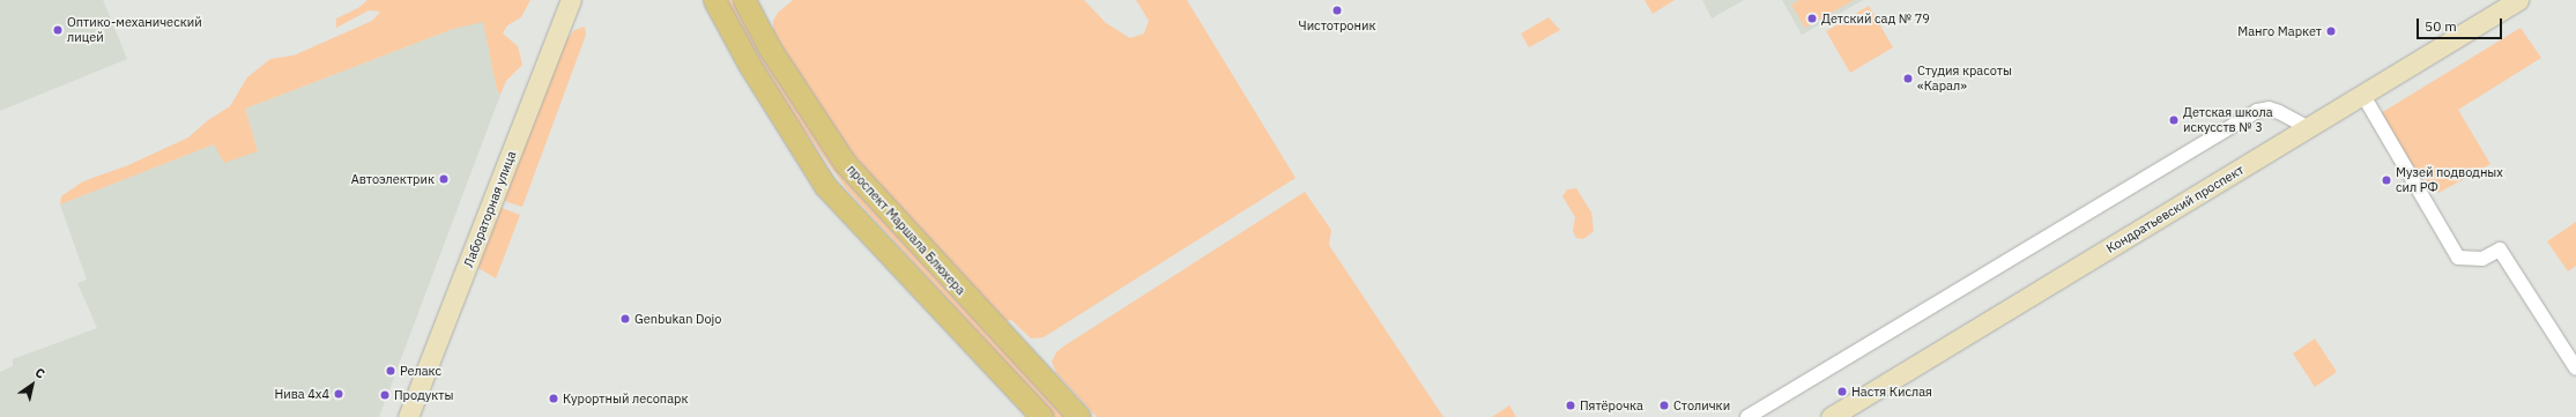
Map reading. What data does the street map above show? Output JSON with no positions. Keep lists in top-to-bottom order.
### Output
{
  "streets": {
    "main road": ["проспект Маршала Блюхера"],
    "street": ["Лабораторная улица", "Кондратьевский проспект"]
  },
  "places": [
    "Чистотроник",
    "Детский сад № 79",
    "Оптико-механический лицей",
    "Манго Маркет",
    "Студия красоты «Карал»",
    "Детская школа искусств № 3",
    "Автоэлектрик",
    "Музей подводных сил РФ",
    "Genbukan Dojo",
    "Релакс",
    "Настя Кислая",
    "Нива 4х4",
    "Продукты",
    "Курортный лесопарк",
    "Пятёрочка",
    "Столички"
  ],
  "scale_bar": "50 m",
  "north": "top right"
}
